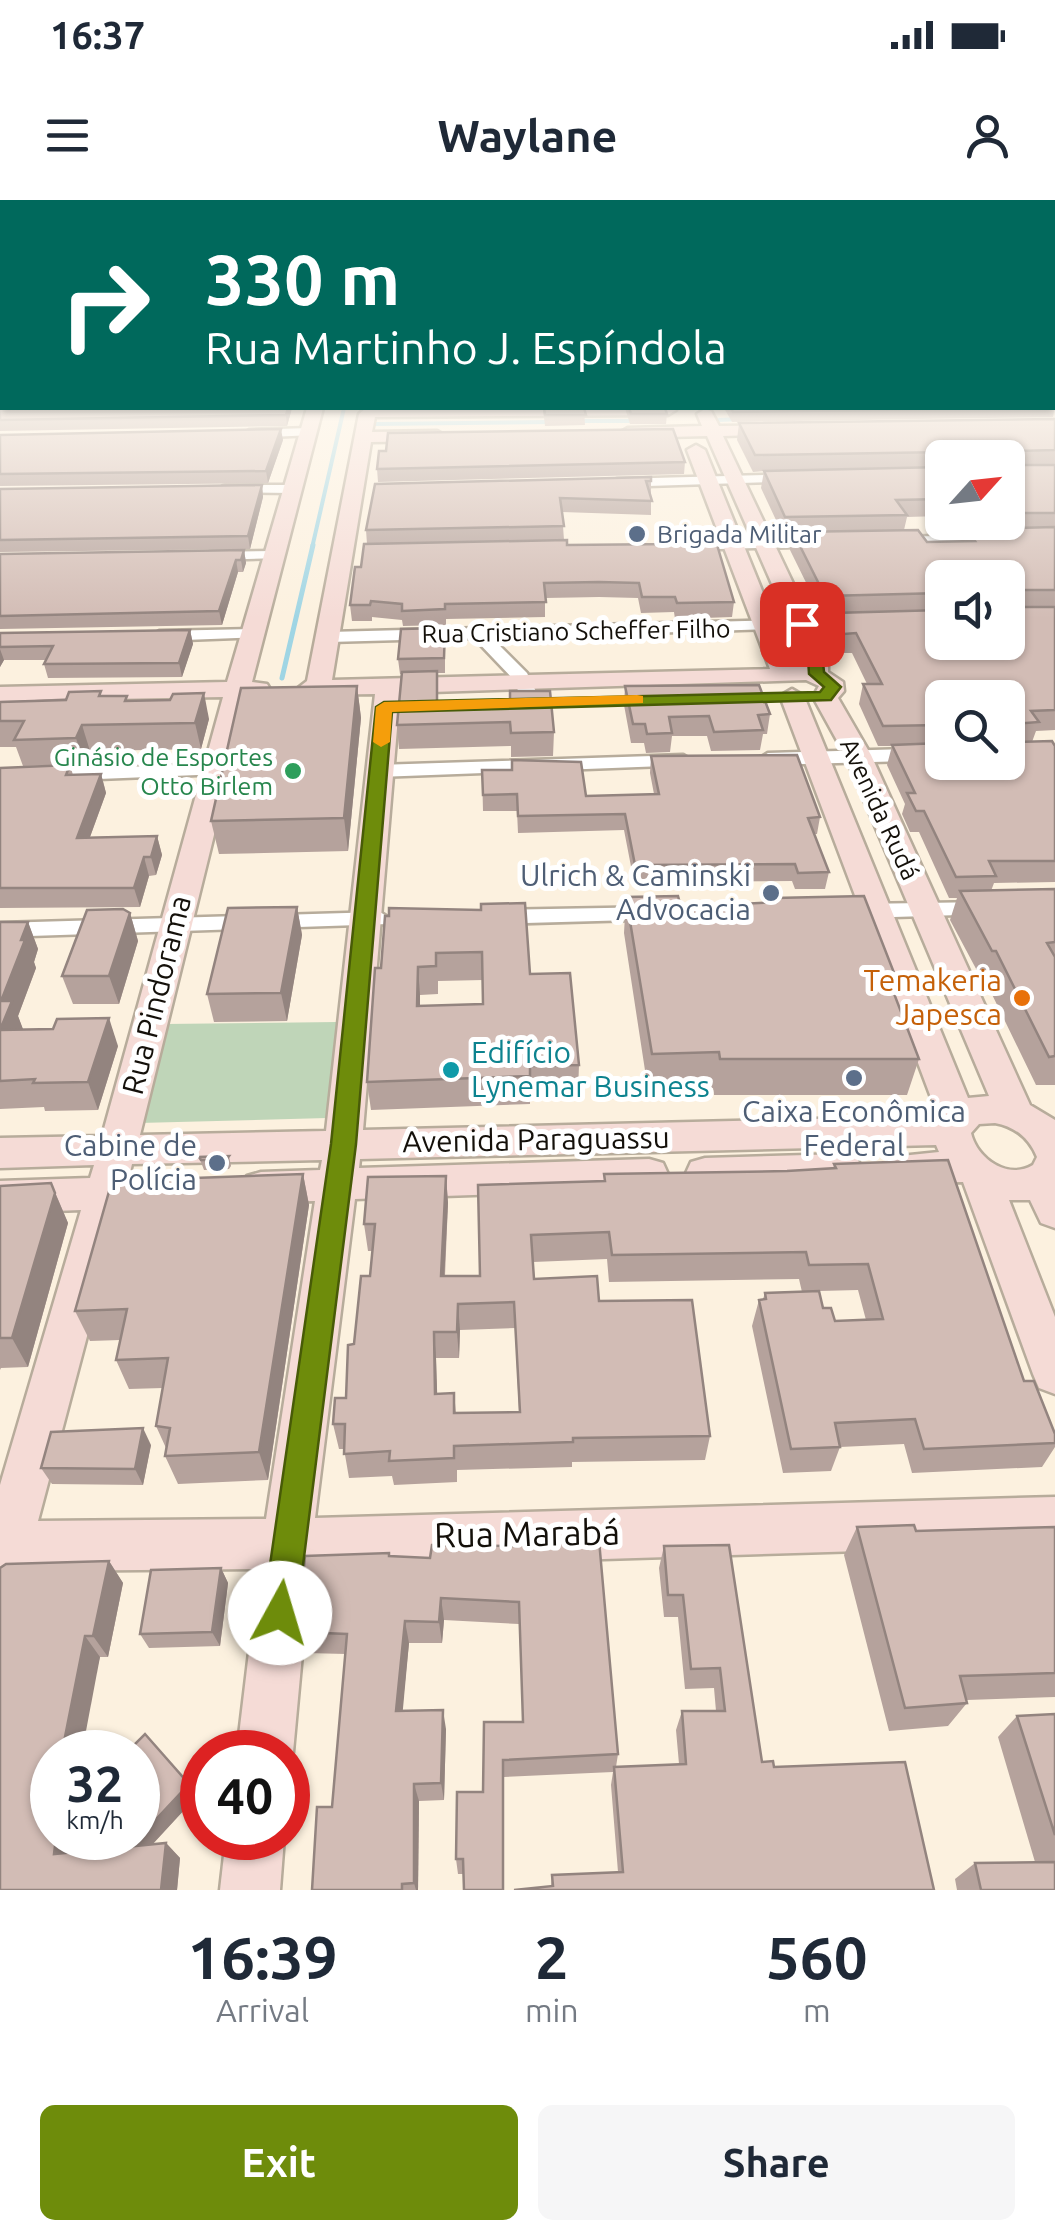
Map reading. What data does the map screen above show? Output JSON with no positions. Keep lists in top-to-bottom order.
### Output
{
  "streets": {
    "main road": [
      "Avenida Rudá",
      "Rua Pindorama",
      "Avenida Paraguassu",
      "Rua Marabá"
    ],
    "street": ["Rua Cristiano Scheffer Filho"]
  },
  "crossings": [
    ["Rua Cristiano Scheffer Filho", "Avenida Rudá"],
    ["Avenida Rudá", "Avenida Paraguassu"],
    ["Rua Pindorama", "Avenida Paraguassu"],
    ["Rua Pindorama", "Rua Marabá"]
  ],
  "places": [
    "Brigada Militar",
    "Ginásio de Esportes Otto Birlem",
    "Ulrich & Caminski Advocacia",
    "Temakeria Japesca",
    "Edifício Lynemar Business",
    "Caixa Econômica Federal",
    "Cabine de Polícia"
  ],
  "north": "top right",
  "page": {
    "status": "16:37",
    "header": "Waylane",
    "turn": ["330 m", "Rua Martinho J. Espíndola"],
    "speed": "32 km/h",
    "limit": "40",
    "eta": [
      "16:39",
      "Arrival",
      "2",
      "min",
      "560",
      "m"
    ],
    "buttons": ["Exit", "Share"]
  }
}
